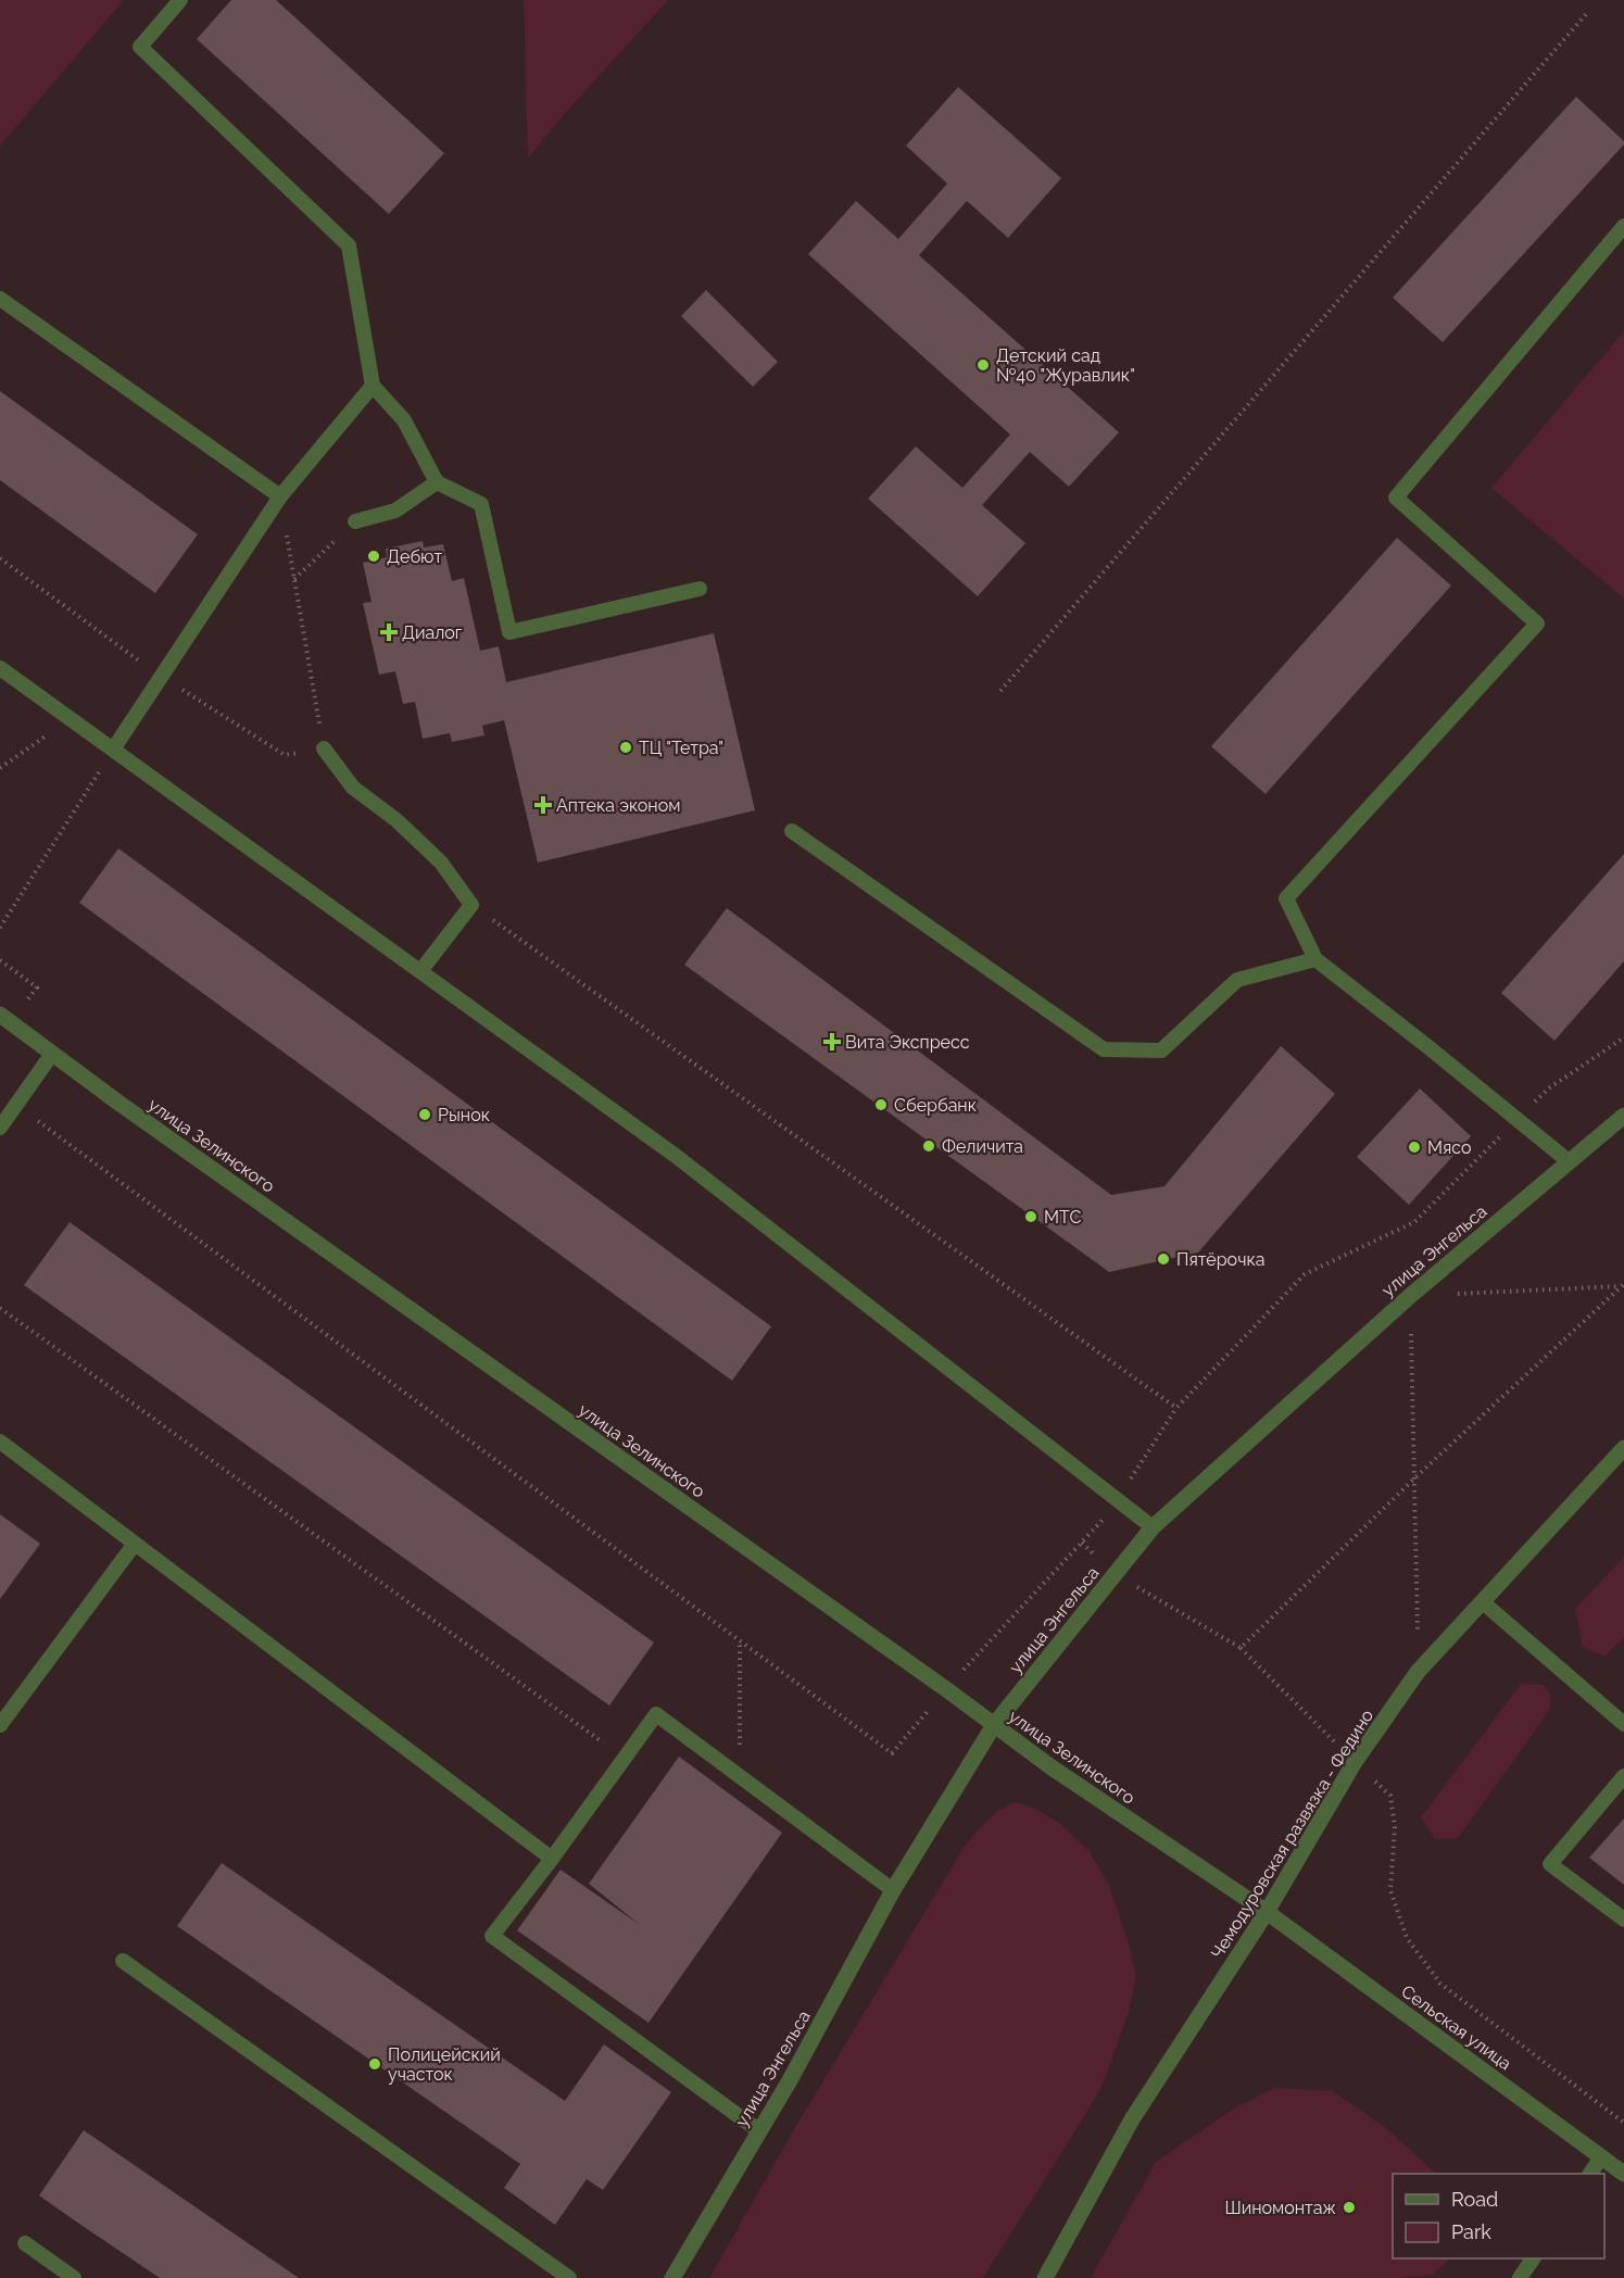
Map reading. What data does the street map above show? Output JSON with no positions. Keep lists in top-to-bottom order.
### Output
{
  "streets": {
    "street": [
      "улица Зелинского",
      "улица Энгельса",
      "Чемодуровская развязка - Федино",
      "Сельская улица"
    ]
  },
  "crossings": [
    ["улица Зелинского", "улица Энгельса"],
    ["улица Зелинского", "Чемодуровская развязка - Федино"],
    ["улица Зелинского", "Сельская улица"],
    ["Чемодуровская развязка - Федино", "Сельская улица"]
  ],
  "places": {
    "other": [
      "Детский сад №40 \"Журавлик\"",
      "Дебют",
      "ТЦ \"Тетра\"",
      "Сбербанк",
      "Рынок",
      "Феличита",
      "Мясо",
      "МТС",
      "Пятёрочка",
      "Полицейский участок",
      "Шиномонтаж"
    ],
    "health": ["Диалог", "Аптека эконом", "Вита Экспресс"]
  },
  "legend": ["Road", "Park"]
}
